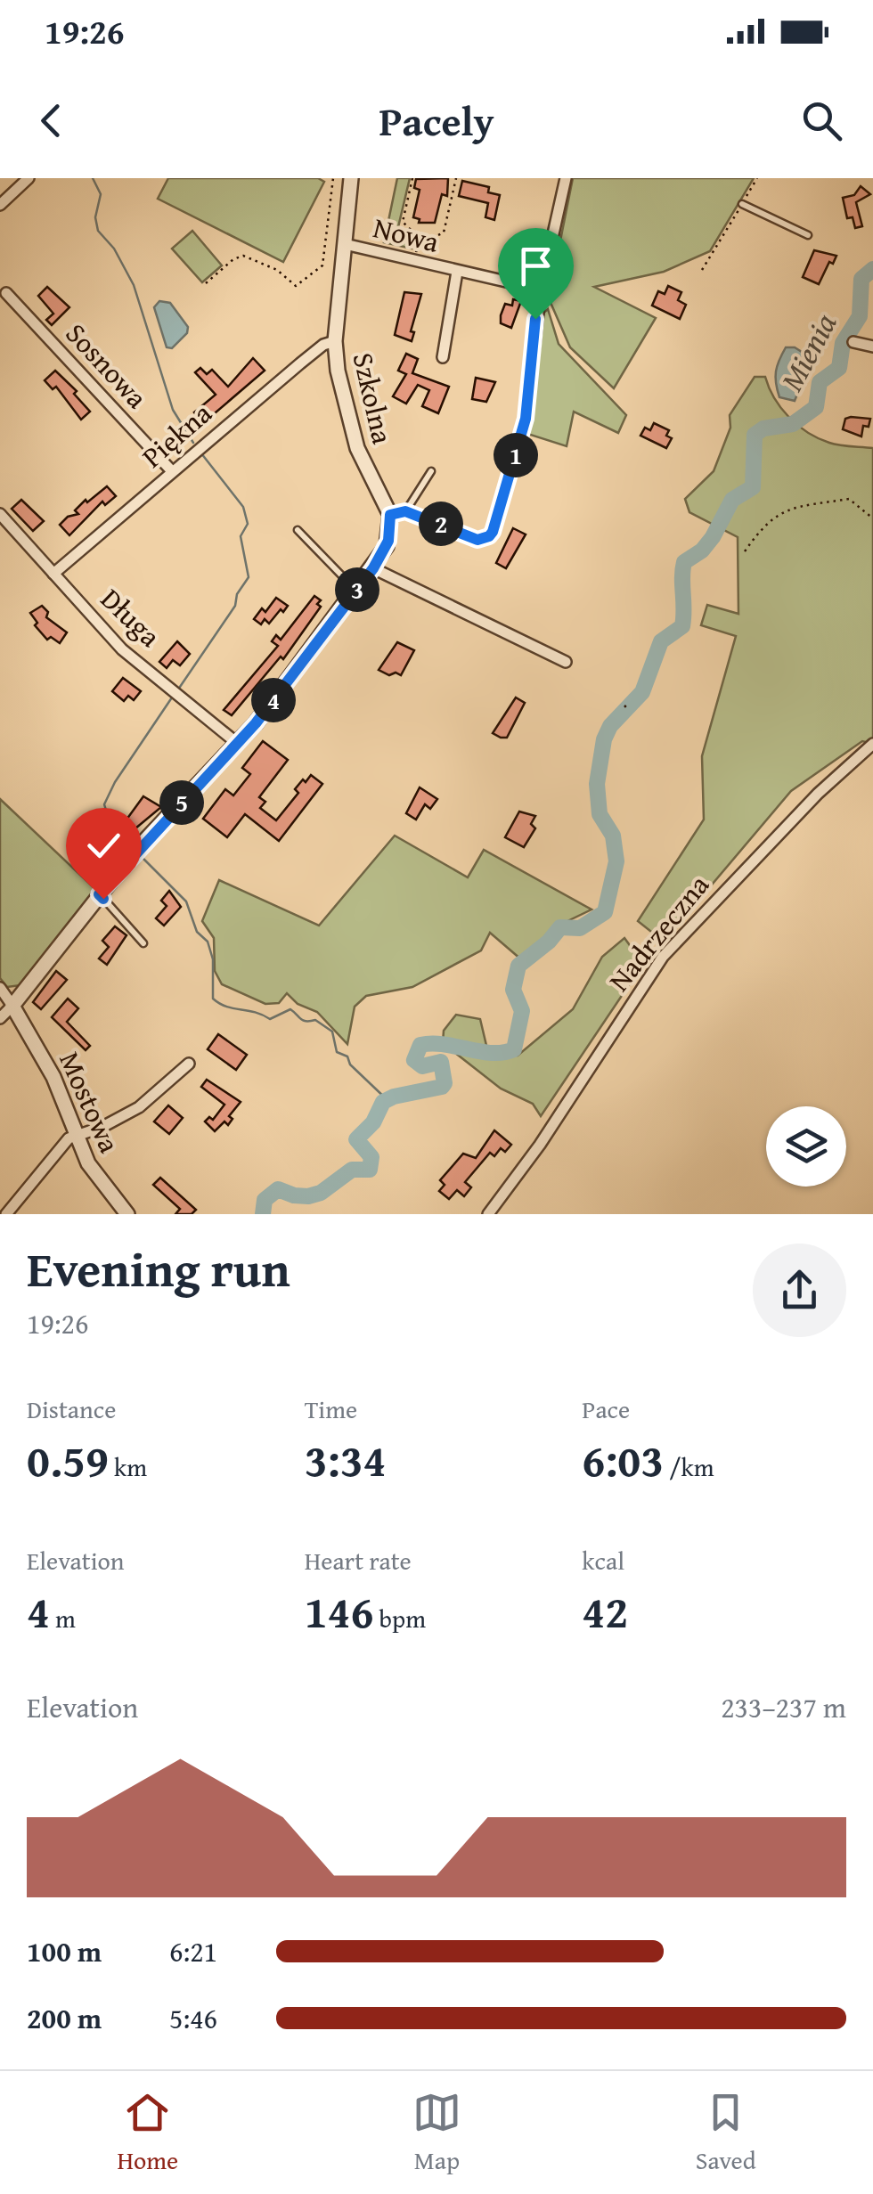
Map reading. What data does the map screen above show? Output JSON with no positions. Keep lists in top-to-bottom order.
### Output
{
  "streets": {
    "street": [
      "Nowa",
      "Sosnowa",
      "Szkolna",
      "Piękna",
      "Długa",
      "Nadrzeczna",
      "Mostowa"
    ]
  },
  "crossings": [
    ["Nowa", "Szkolna"],
    ["Sosnowa", "Piękna"],
    ["Szkolna", "Piękna"],
    ["Piękna", "Długa"]
  ],
  "water": ["Mienia"],
  "page": {
    "status": "19:26",
    "header": "Pacely",
    "pins": [
      "1",
      "2",
      "3",
      "4",
      "5"
    ],
    "heading": ["Evening run", "19:26"],
    "stats": [
      ["Distance", "0.59 km"],
      ["Time", "3:34"],
      ["Pace", "6:03 /km"],
      ["Elevation", "4 m"],
      ["Heart rate", "146 bpm"],
      ["kcal", "42"]
    ],
    "chart": ["Elevation", "233–237 m"],
    "list": [
      {
        "name": "100 m",
        "note": "6:21"
      },
      {
        "name": "200 m",
        "note": "5:46"
      }
    ],
    "tabs": ["Home", "Map", "Saved"]
  }
}
